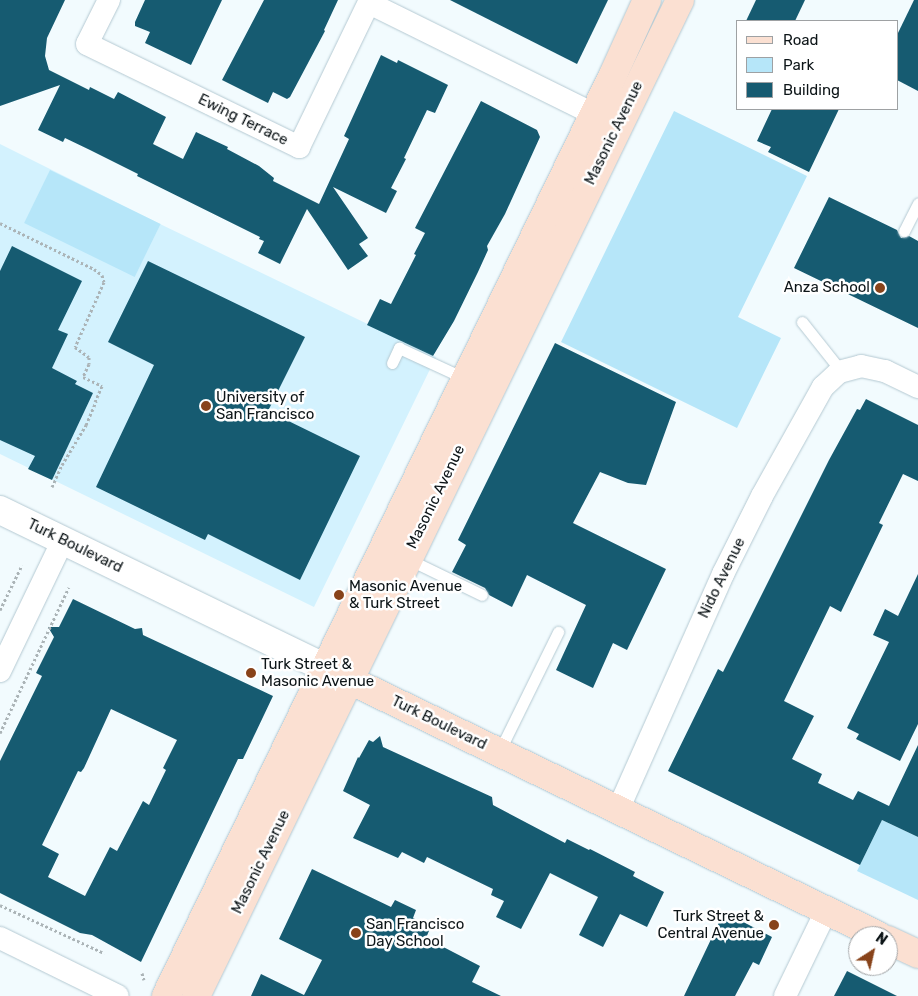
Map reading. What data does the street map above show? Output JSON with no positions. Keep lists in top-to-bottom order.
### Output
{
  "streets": {
    "main road": ["Masonic Avenue", "Turk Boulevard"],
    "street": ["Ewing Terrace", "Nido Avenue"]
  },
  "crossings": [
    ["Ewing Terrace", "Masonic Avenue"],
    ["Masonic Avenue", "Turk Boulevard"],
    ["Turk Boulevard", "Nido Avenue"]
  ],
  "places": [
    "Anza School",
    "University of San Francisco",
    "Masonic Avenue & Turk Street",
    "Turk Street & Masonic Avenue",
    "Turk Street & Central Avenue",
    "San Francisco Day School"
  ],
  "legend": ["Road", "Park", "Building"],
  "north": "top right"
}
